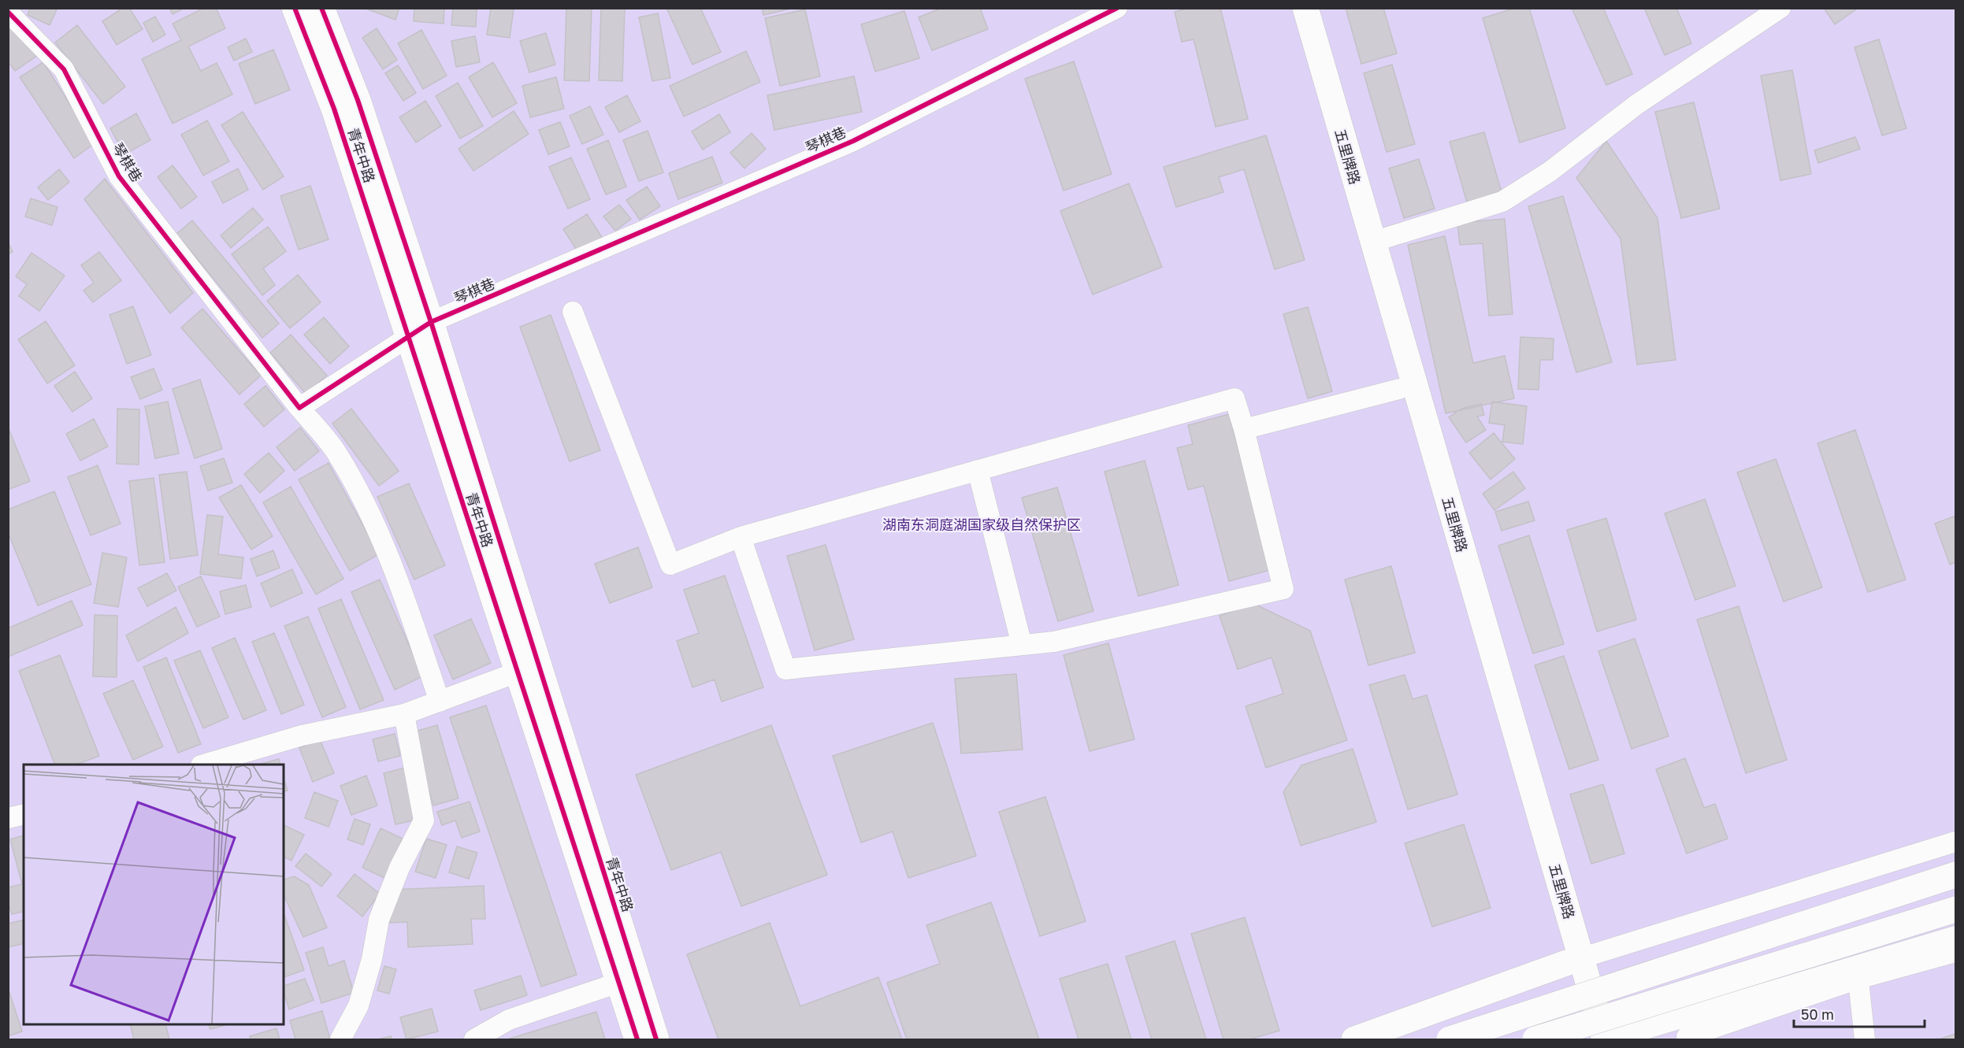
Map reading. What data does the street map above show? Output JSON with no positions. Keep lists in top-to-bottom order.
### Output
{
  "streets": {
    "main road": ["青年中路", "五里牌路"],
    "street": ["琴棋巷"]
  },
  "crossings": [
    ["琴棋巷", "青年中路"]
  ],
  "parks": ["湖南东洞庭湖国家级自然保护区"],
  "scale_bar": "50 m"
}
